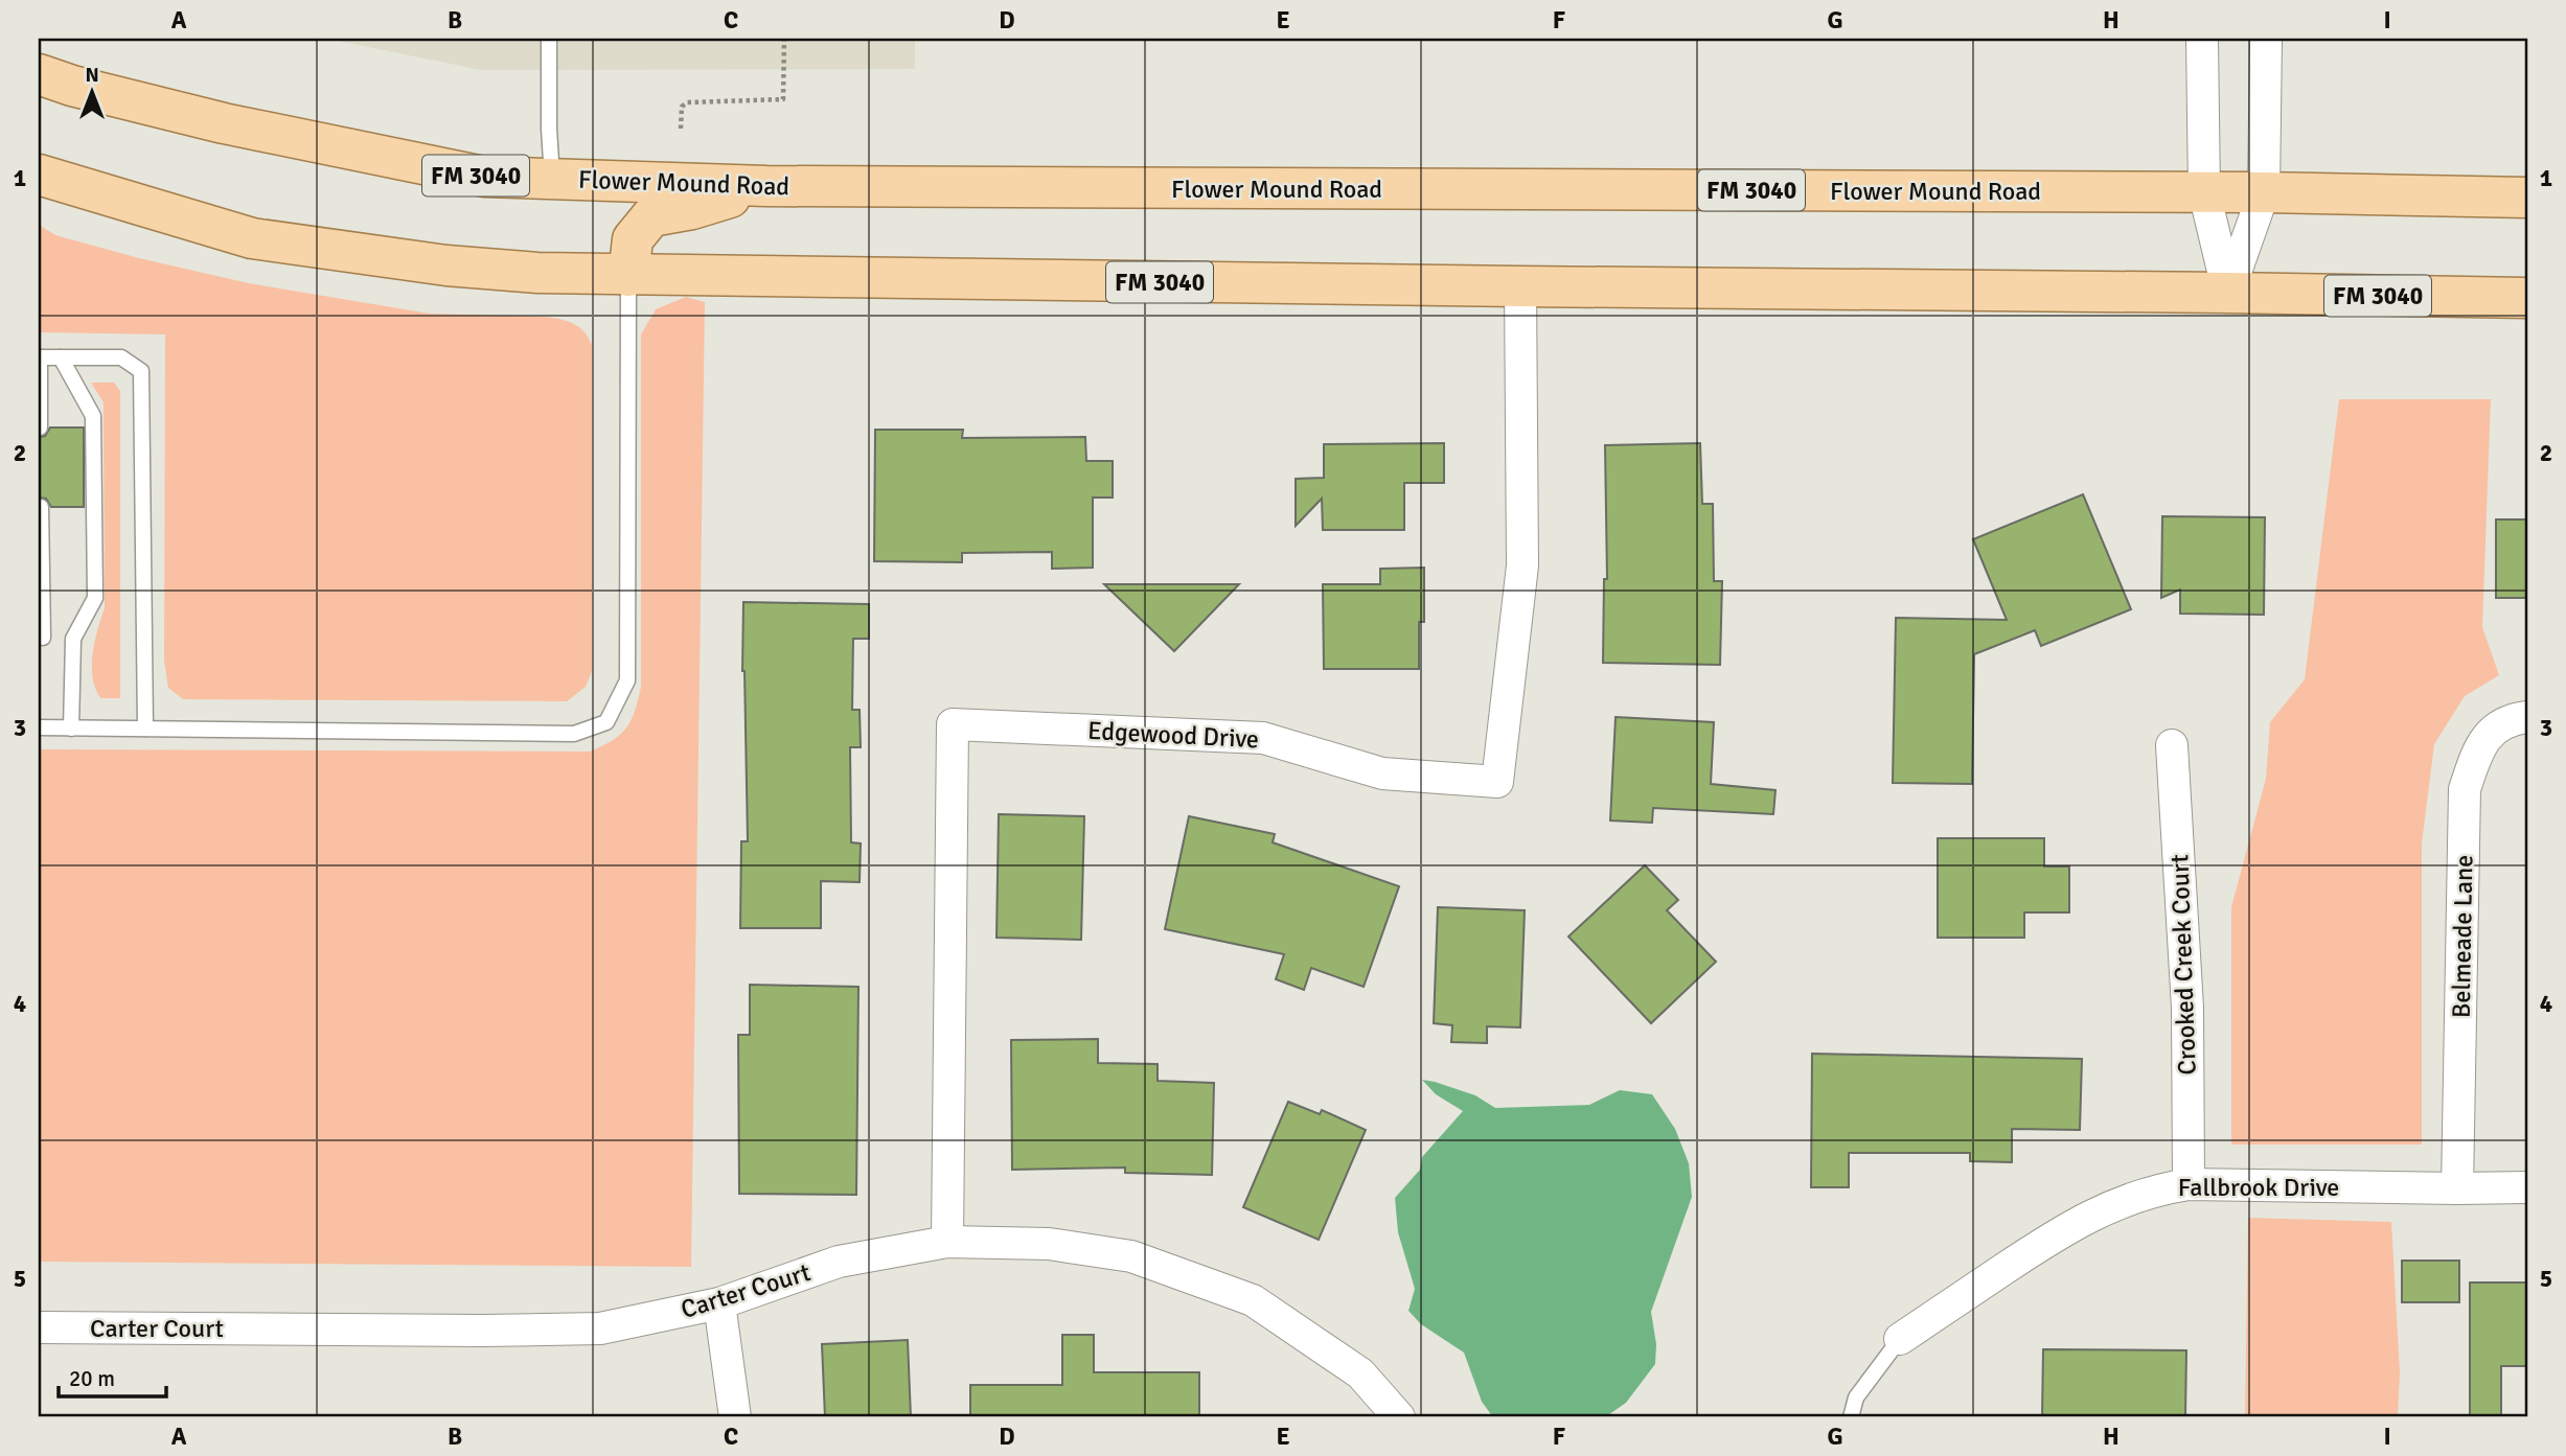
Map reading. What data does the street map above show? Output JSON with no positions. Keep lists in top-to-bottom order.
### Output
{
  "streets": {
    "main road": ["FM 3040", "Flower Mound Road"],
    "street": [
      "Edgewood Drive",
      "Belmeade Lane",
      "Crooked Creek Court",
      "Fallbrook Drive",
      "Carter Court"
    ]
  },
  "crossings": [
    ["FM 3040", "Edgewood Drive"],
    ["Edgewood Drive", "Carter Court"],
    ["Belmeade Lane", "Fallbrook Drive"],
    ["Crooked Creek Court", "Fallbrook Drive"]
  ],
  "scale_bar": "20 m",
  "north": "top",
  "grid": {
    "columns": [
      "A",
      "B",
      "C",
      "D",
      "E",
      "F",
      "G",
      "H",
      "I"
    ],
    "rows": [
      "1",
      "2",
      "3",
      "4",
      "5"
    ]
  }
}
